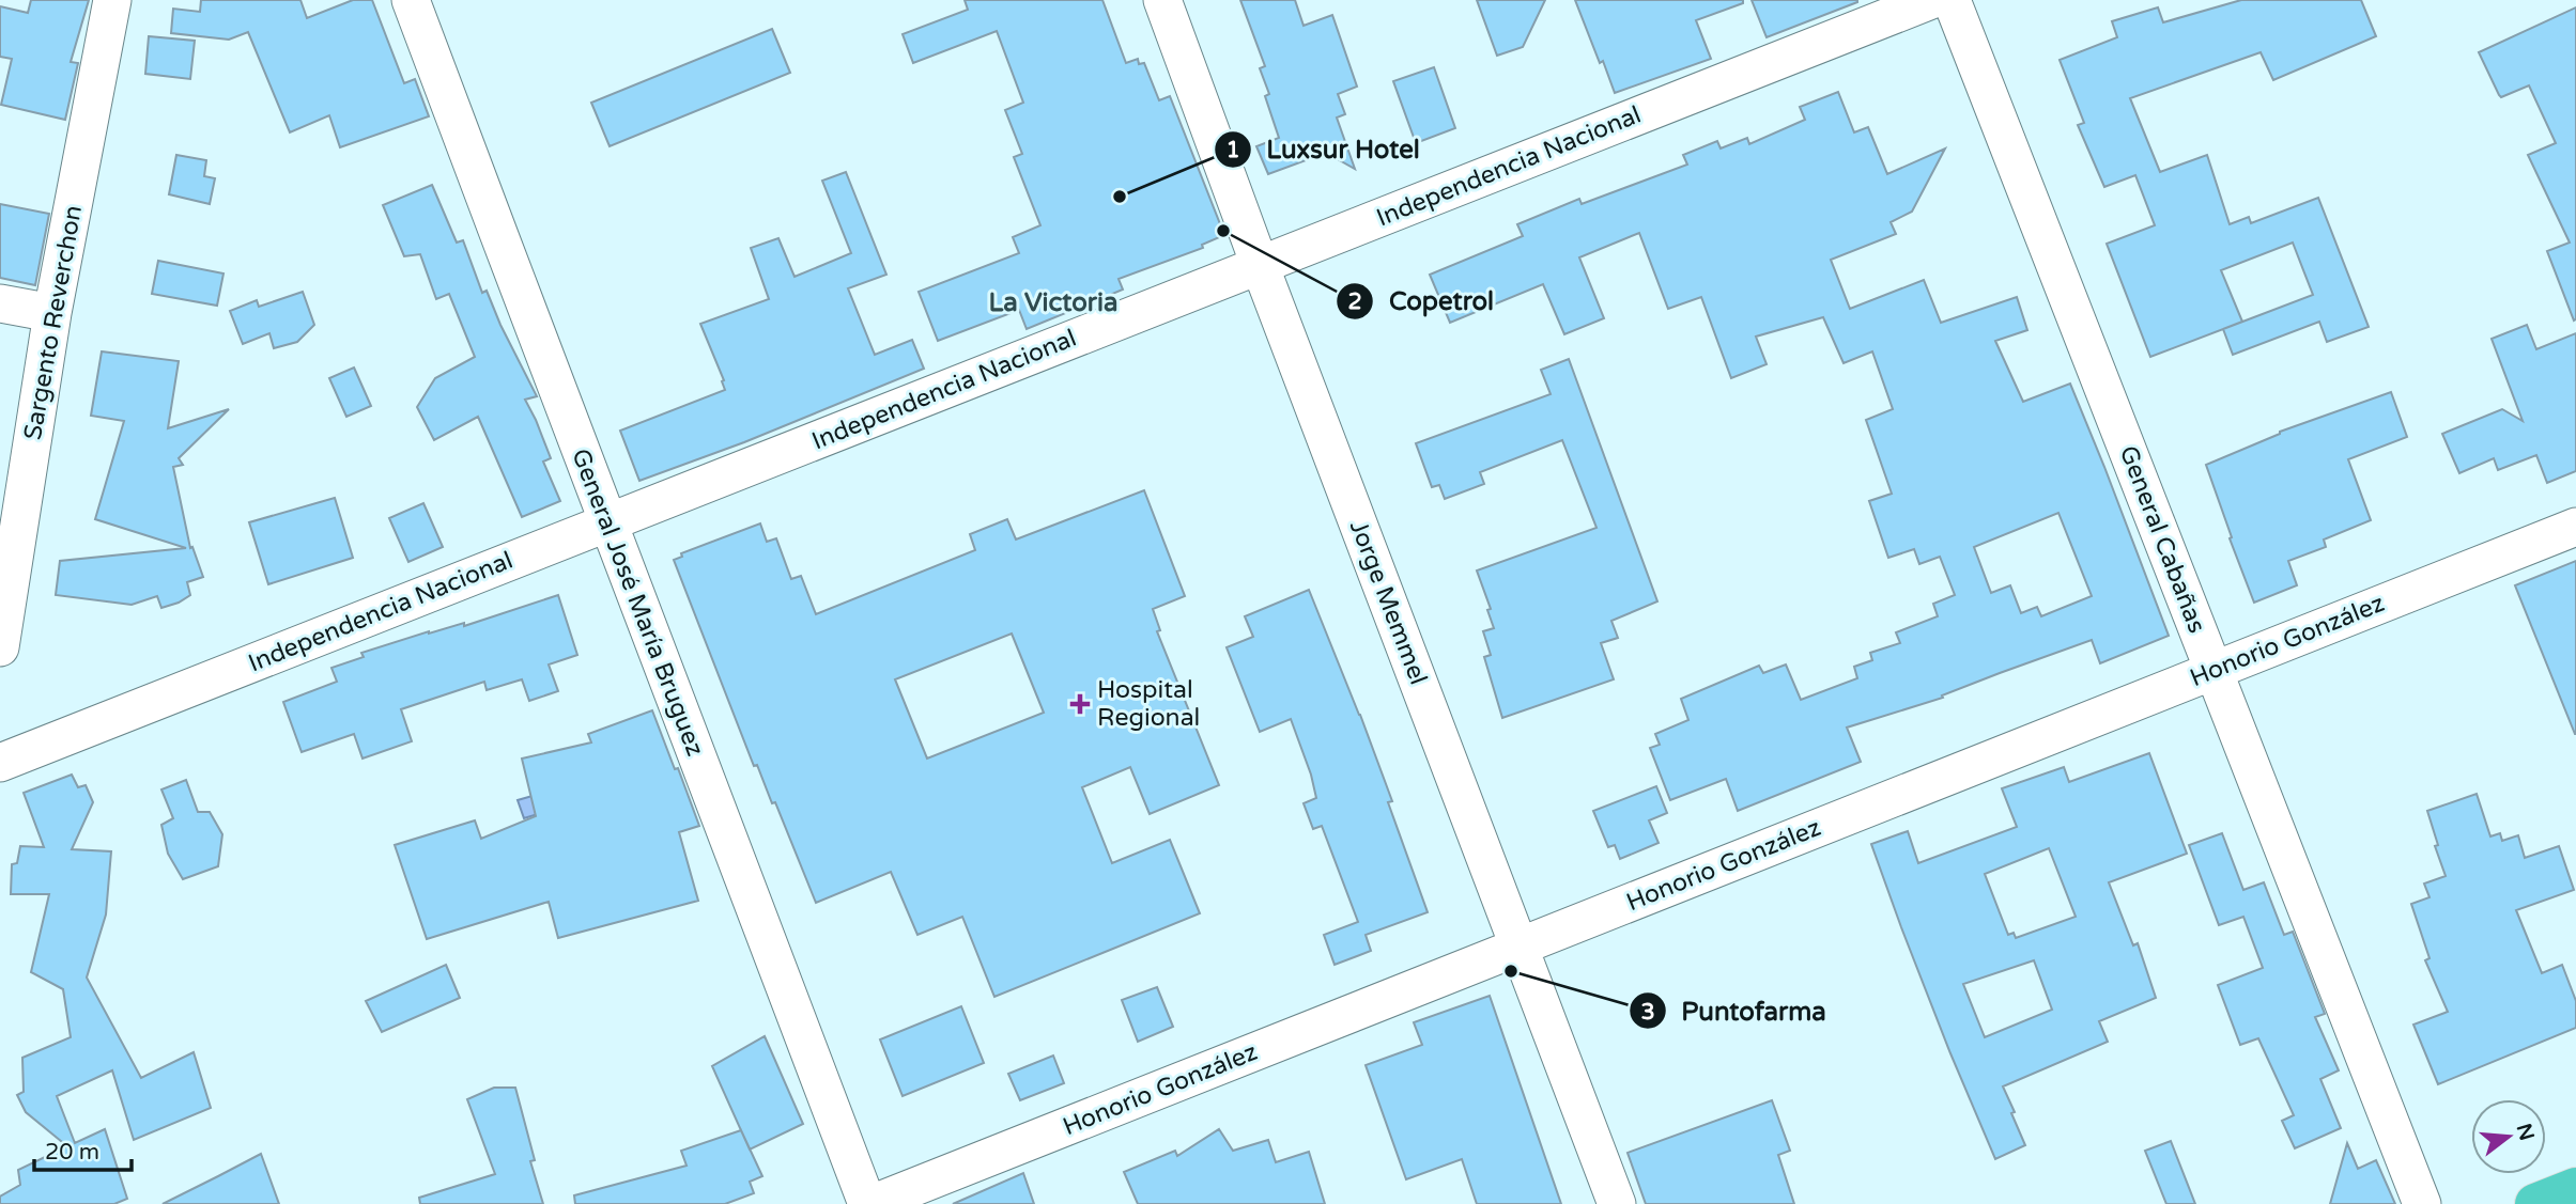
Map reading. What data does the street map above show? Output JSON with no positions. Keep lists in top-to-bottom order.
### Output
{
  "streets": {
    "street": [
      "Independencia Nacional",
      "Sargento Reverchon",
      "General Cabañas",
      "General José María Bruguez",
      "Jorge Memmel",
      "Honorio González"
    ]
  },
  "crossings": [
    ["Independencia Nacional", "General José María Bruguez"],
    ["Independencia Nacional", "Jorge Memmel"],
    ["General Cabañas", "Honorio González"],
    ["General José María Bruguez", "Honorio González"],
    ["Jorge Memmel", "Honorio González"]
  ],
  "districts": ["La Victoria"],
  "places": {
    "other": ["Luxsur Hotel", "Copetrol", "Puntofarma"],
    "health": ["Hospital Regional"]
  },
  "scale_bar": "20 m",
  "north": "right"
}
